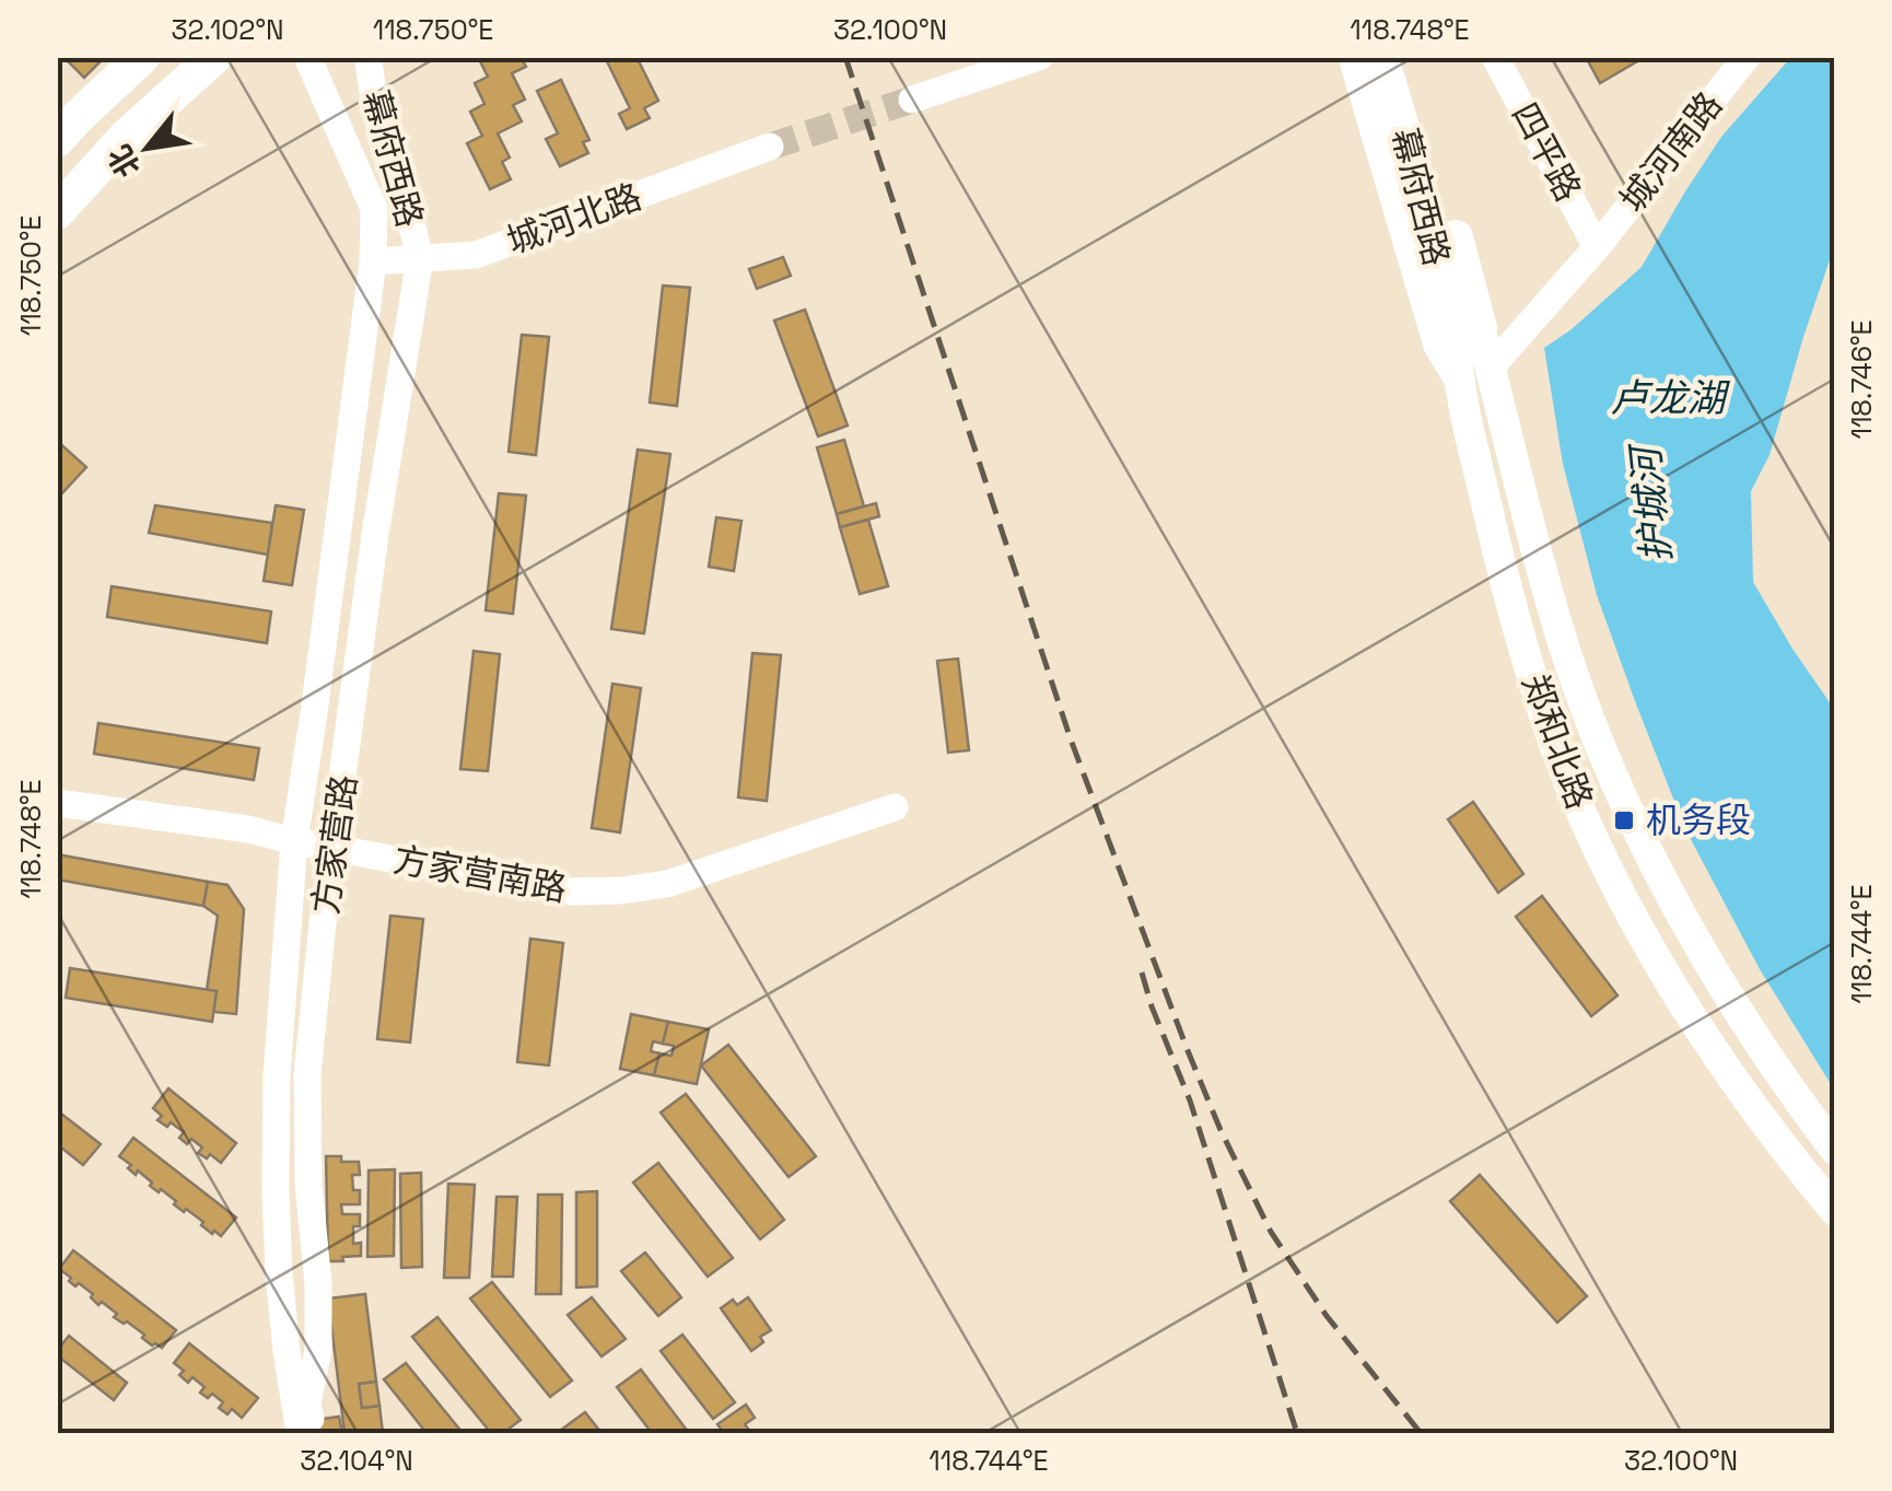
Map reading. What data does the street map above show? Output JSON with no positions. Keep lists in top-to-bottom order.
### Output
{
  "streets": {
    "highway": ["幕府西路"],
    "main road": [
      "四平路",
      "城河南路",
      "城河北路",
      "郑和北路",
      "方家营路",
      "方家营南路"
    ]
  },
  "crossings": [
    ["四平路", "城河南路"],
    ["城河南路", "郑和北路"],
    ["幕府西路", "城河北路"],
    ["幕府西路", "郑和北路"],
    ["幕府西路", "方家营路"],
    ["城河北路", "方家营路"],
    ["方家营路", "方家营南路"]
  ],
  "water": ["卢龙湖", "护城河"],
  "places": {
    "transit": ["机务段"]
  },
  "north": "bottom left",
  "coordinates": [
    "32.102°N",
    "118.750°E",
    "32.100°N",
    "118.748°E",
    "118.746°E",
    "118.744°E",
    "32.104°N"
  ]
}
